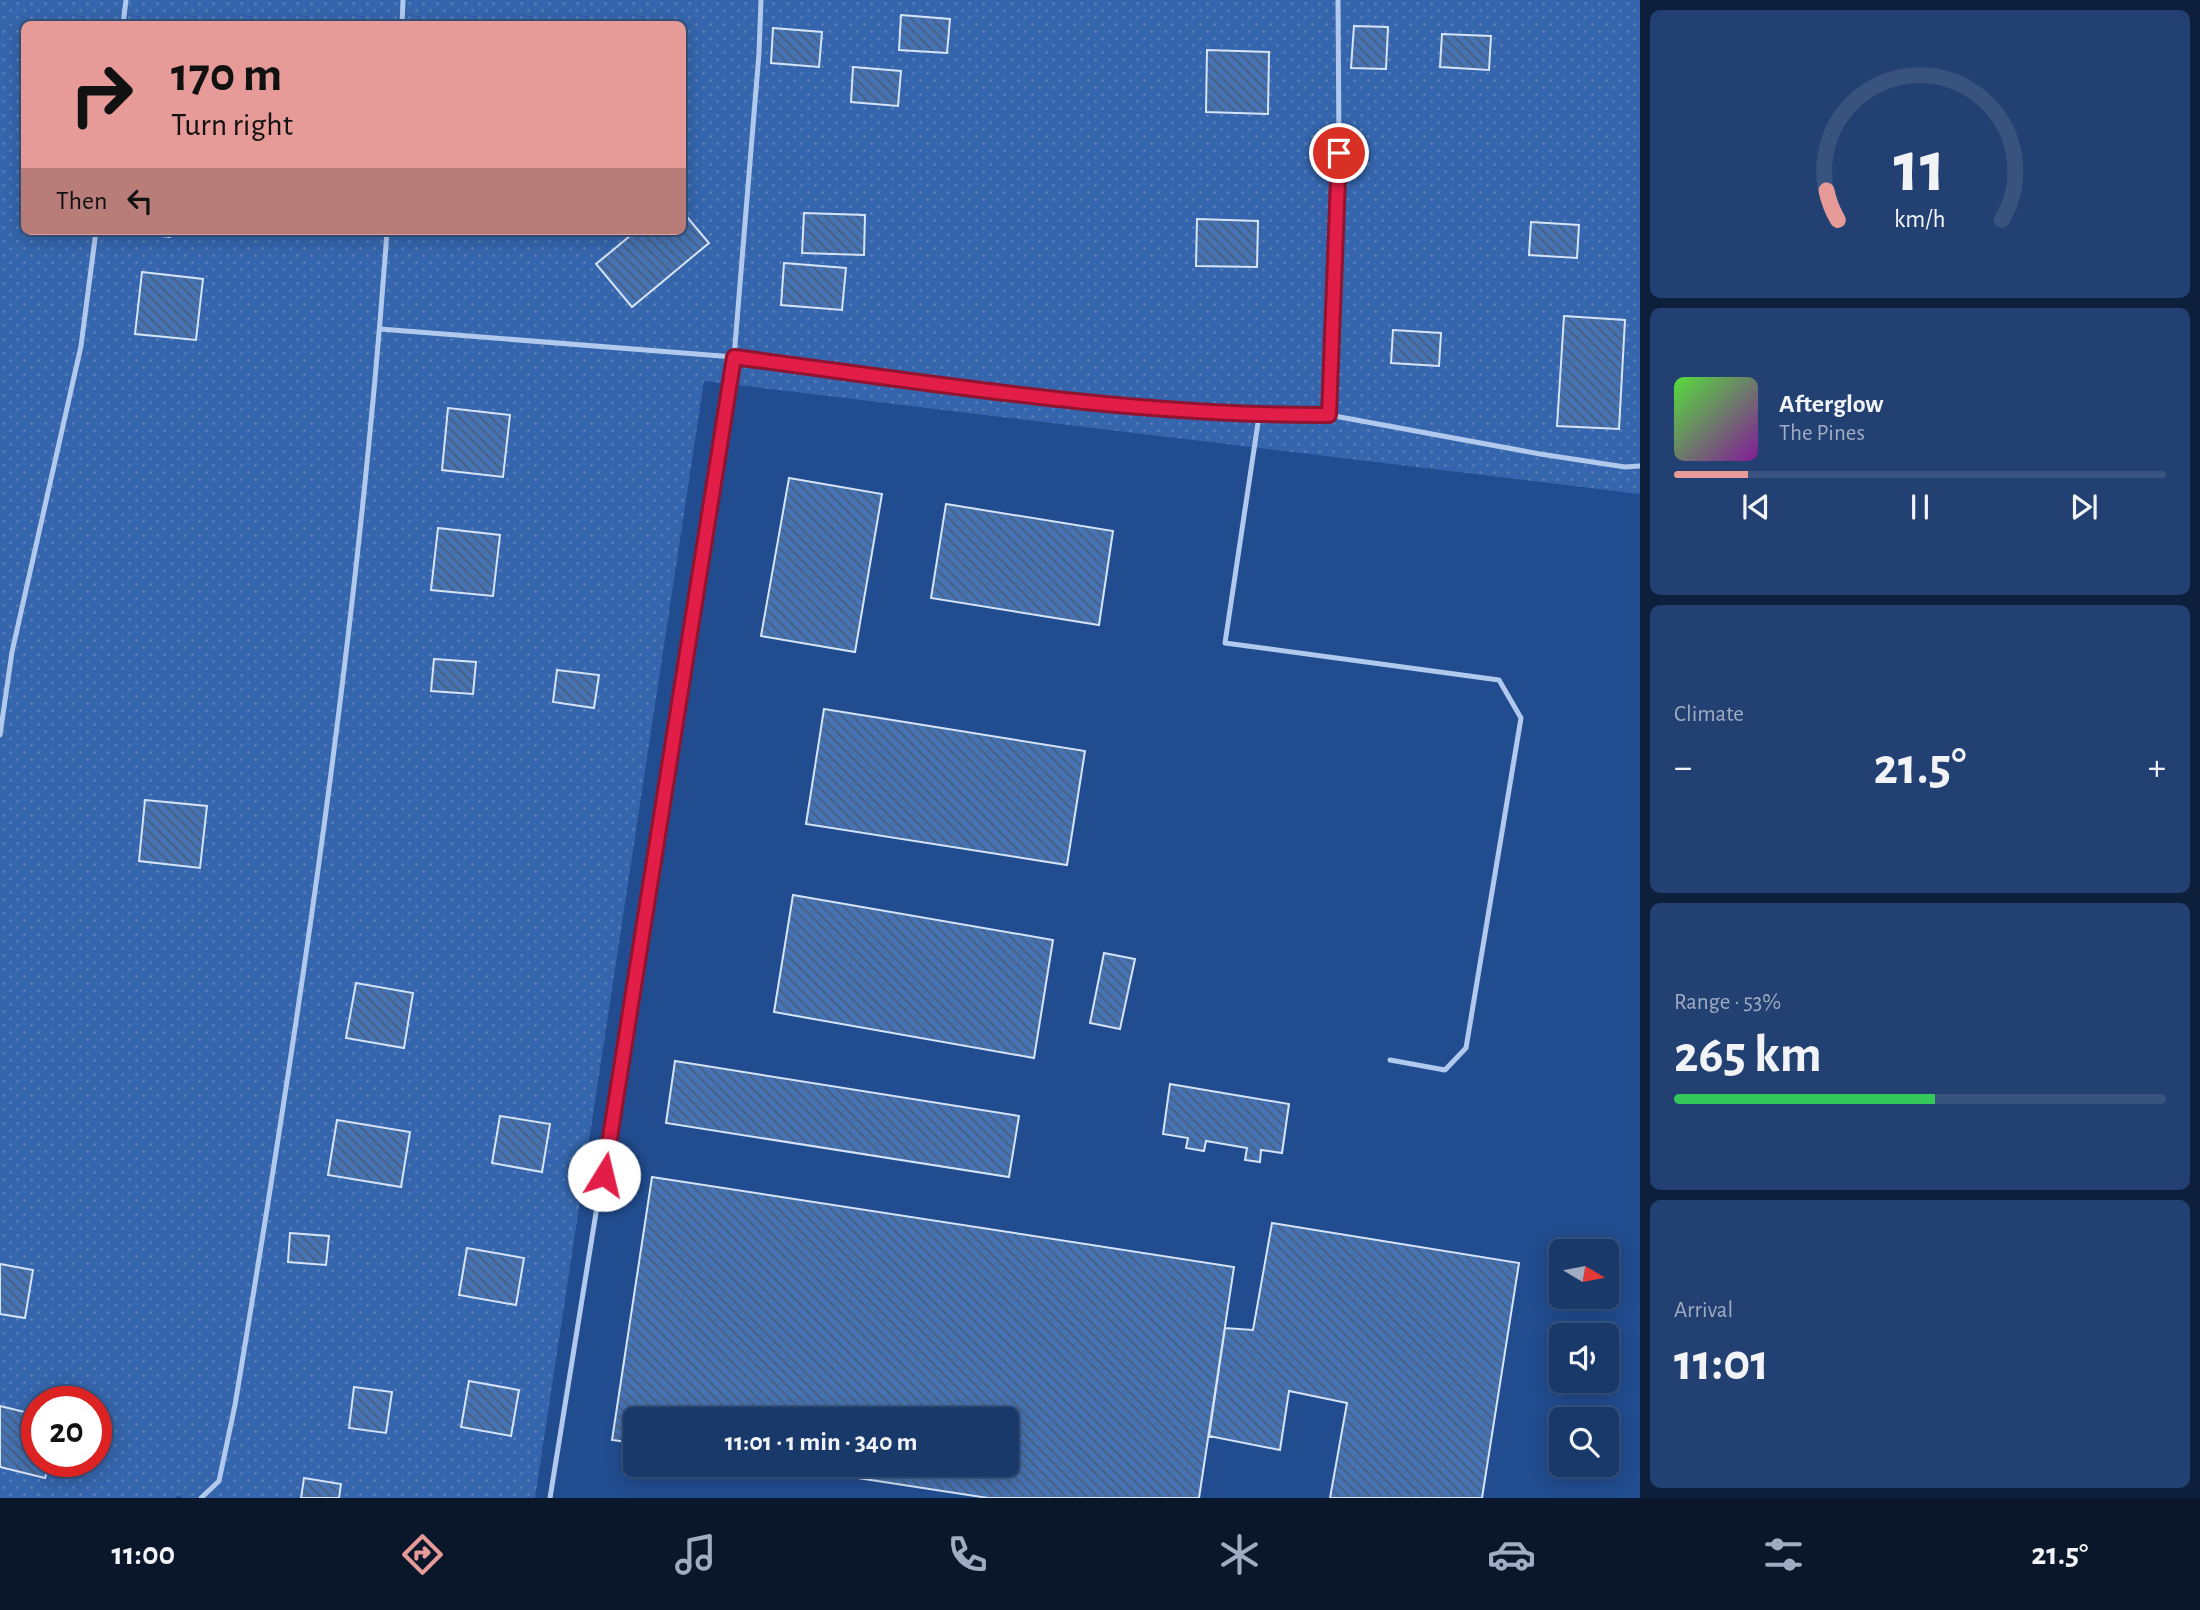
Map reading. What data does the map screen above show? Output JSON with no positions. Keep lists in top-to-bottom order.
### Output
{
  "north": "right",
  "page": {
    "turn": ["170 m", "Turn right"],
    "then": "Then",
    "song": ["Afterglow", "The Pines"],
    "tile": [
      "Climate",
      ["Range · 53%", "265 km"],
      ["Arrival", "11:01"]
    ],
    "heat": ["−", "21.5°", "+"],
    "limit": "20",
    "trip": "11:01 · 1 min · 340 m",
    "tabs": ["11:00", "21.5°"],
    "gauge": ["11", "km/h"]
  }
}
